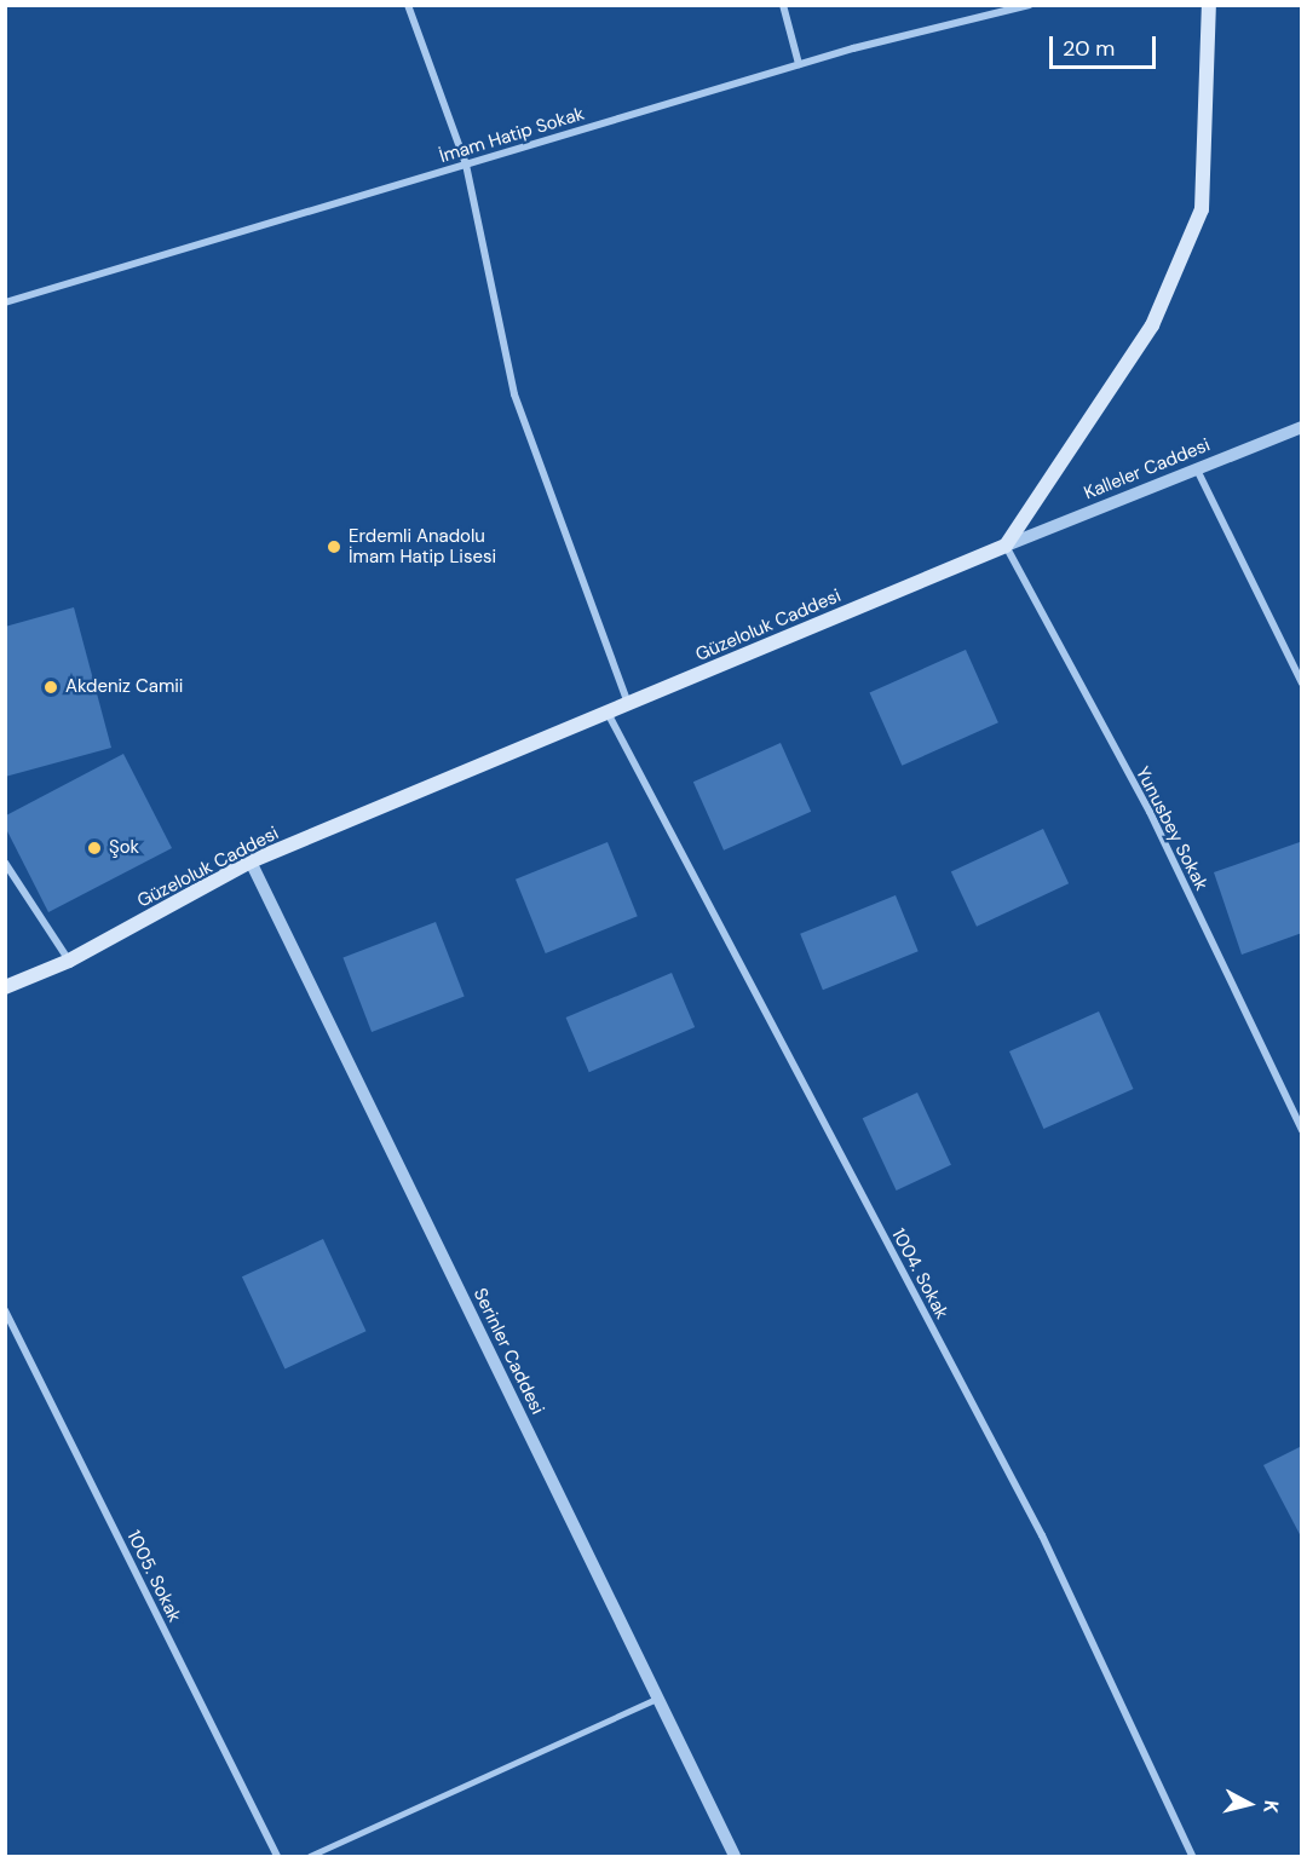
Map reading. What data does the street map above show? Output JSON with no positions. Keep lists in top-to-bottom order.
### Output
{
  "streets": {
    "main road": ["Güzeloluk Caddesi"],
    "street": [
      "İmam Hatip Sokak",
      "Kalleler Caddesi",
      "Yunusbey Sokak",
      "1004. Sokak",
      "Serinler Caddesi",
      "1005. Sokak"
    ]
  },
  "crossings": [
    ["Kalleler Caddesi", "Güzeloluk Caddesi"],
    ["Kalleler Caddesi", "Yunusbey Sokak"],
    ["Güzeloluk Caddesi", "Yunusbey Sokak"],
    ["Güzeloluk Caddesi", "1004. Sokak"],
    ["Güzeloluk Caddesi", "Serinler Caddesi"]
  ],
  "places": ["Erdemli Anadolu İmam Hatip Lisesi", "Akdeniz Camii", "Şok"],
  "scale_bar": "20 m",
  "north": "right"
}
